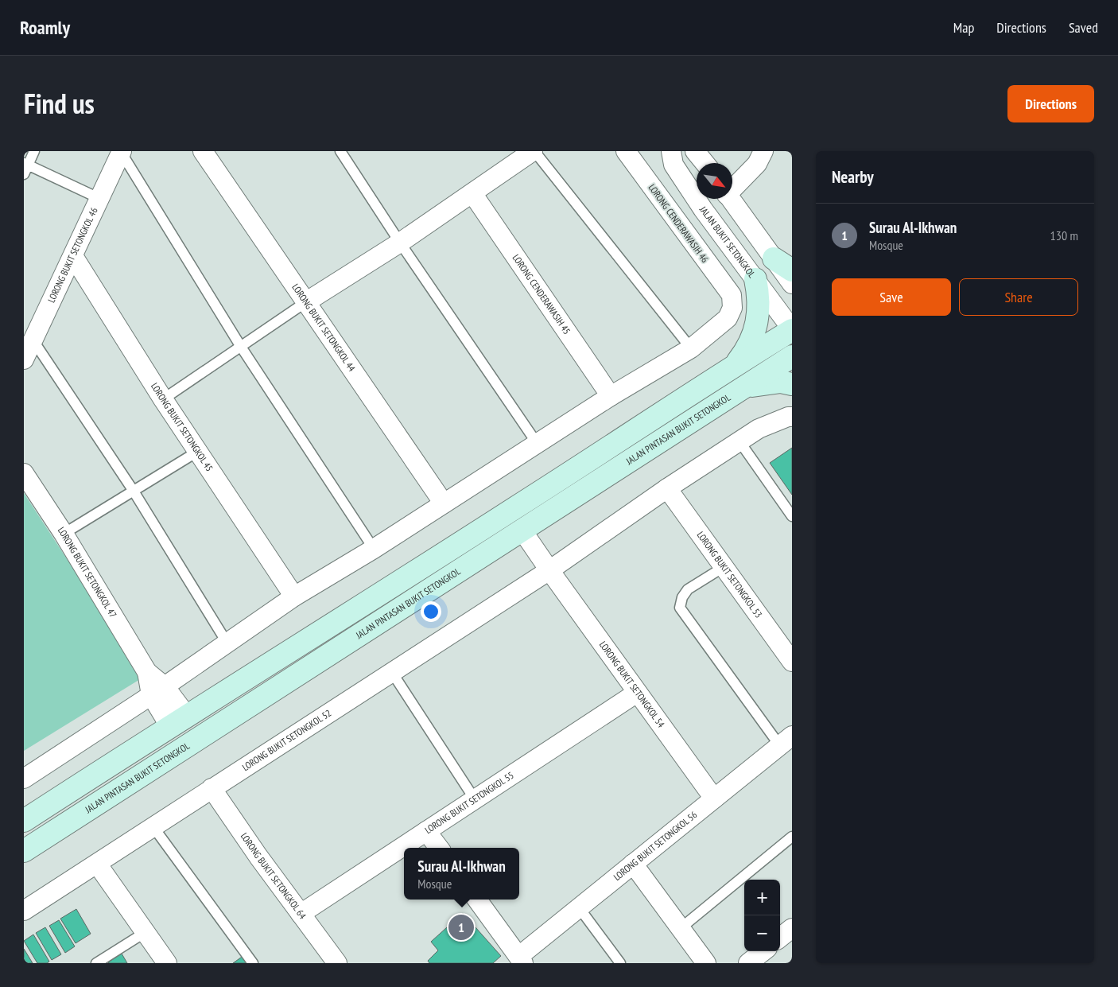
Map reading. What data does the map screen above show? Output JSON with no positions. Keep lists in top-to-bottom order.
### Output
{
  "streets": {
    "main road": ["JALAN PINTASAN BUKIT SETONGKOL"],
    "street": [
      "LORONG CENDERAWASIH 46",
      "JALAN BUKIT SETONGKOL",
      "LORONG BUKIT SETONGKOL 46",
      "LORONG CENDERAWASIH 45",
      "LORONG BUKIT SETONGKOL 44",
      "LORONG BUKIT SETONGKOL 45",
      "LORONG BUKIT SETONGKOL 47",
      "LORONG BUKIT SETONGKOL 53",
      "LORONG BUKIT SETONGKOL 54",
      "LORONG BUKIT SETONGKOL 52",
      "LORONG BUKIT SETONGKOL 55",
      "LORONG BUKIT SETONGKOL 56",
      "LORONG BUKIT SETONGKOL 64"
    ]
  },
  "crossings": [
    ["LORONG BUKIT SETONGKOL 46", "LORONG BUKIT SETONGKOL 45"],
    ["JALAN PINTASAN BUKIT SETONGKOL", "LORONG BUKIT SETONGKOL 54"],
    ["LORONG BUKIT SETONGKOL 53", "LORONG BUKIT SETONGKOL 52"],
    ["LORONG BUKIT SETONGKOL 54", "LORONG BUKIT SETONGKOL 52"],
    ["LORONG BUKIT SETONGKOL 54", "LORONG BUKIT SETONGKOL 55"],
    ["LORONG BUKIT SETONGKOL 54", "LORONG BUKIT SETONGKOL 56"],
    ["LORONG BUKIT SETONGKOL 52", "LORONG BUKIT SETONGKOL 64"],
    ["LORONG BUKIT SETONGKOL 55", "LORONG BUKIT SETONGKOL 64"]
  ],
  "north": "bottom right",
  "page": {
    "header": "Roamly",
    "nav": ["Map", "Directions", "Saved"],
    "title": "Find us",
    "buttons": [
      "Directions",
      ["Save", "Share"]
    ],
    "heading": "Nearby",
    "list": [
      {
        "mark": "1",
        "name": "Surau Al-Ikhwan",
        "note": "Mosque",
        "value": "130 m"
      }
    ],
    "popup": ["Surau Al-Ikhwan", "Mosque"],
    "map_buttons": ["+", "−"],
    "pins": "1"
  }
}
